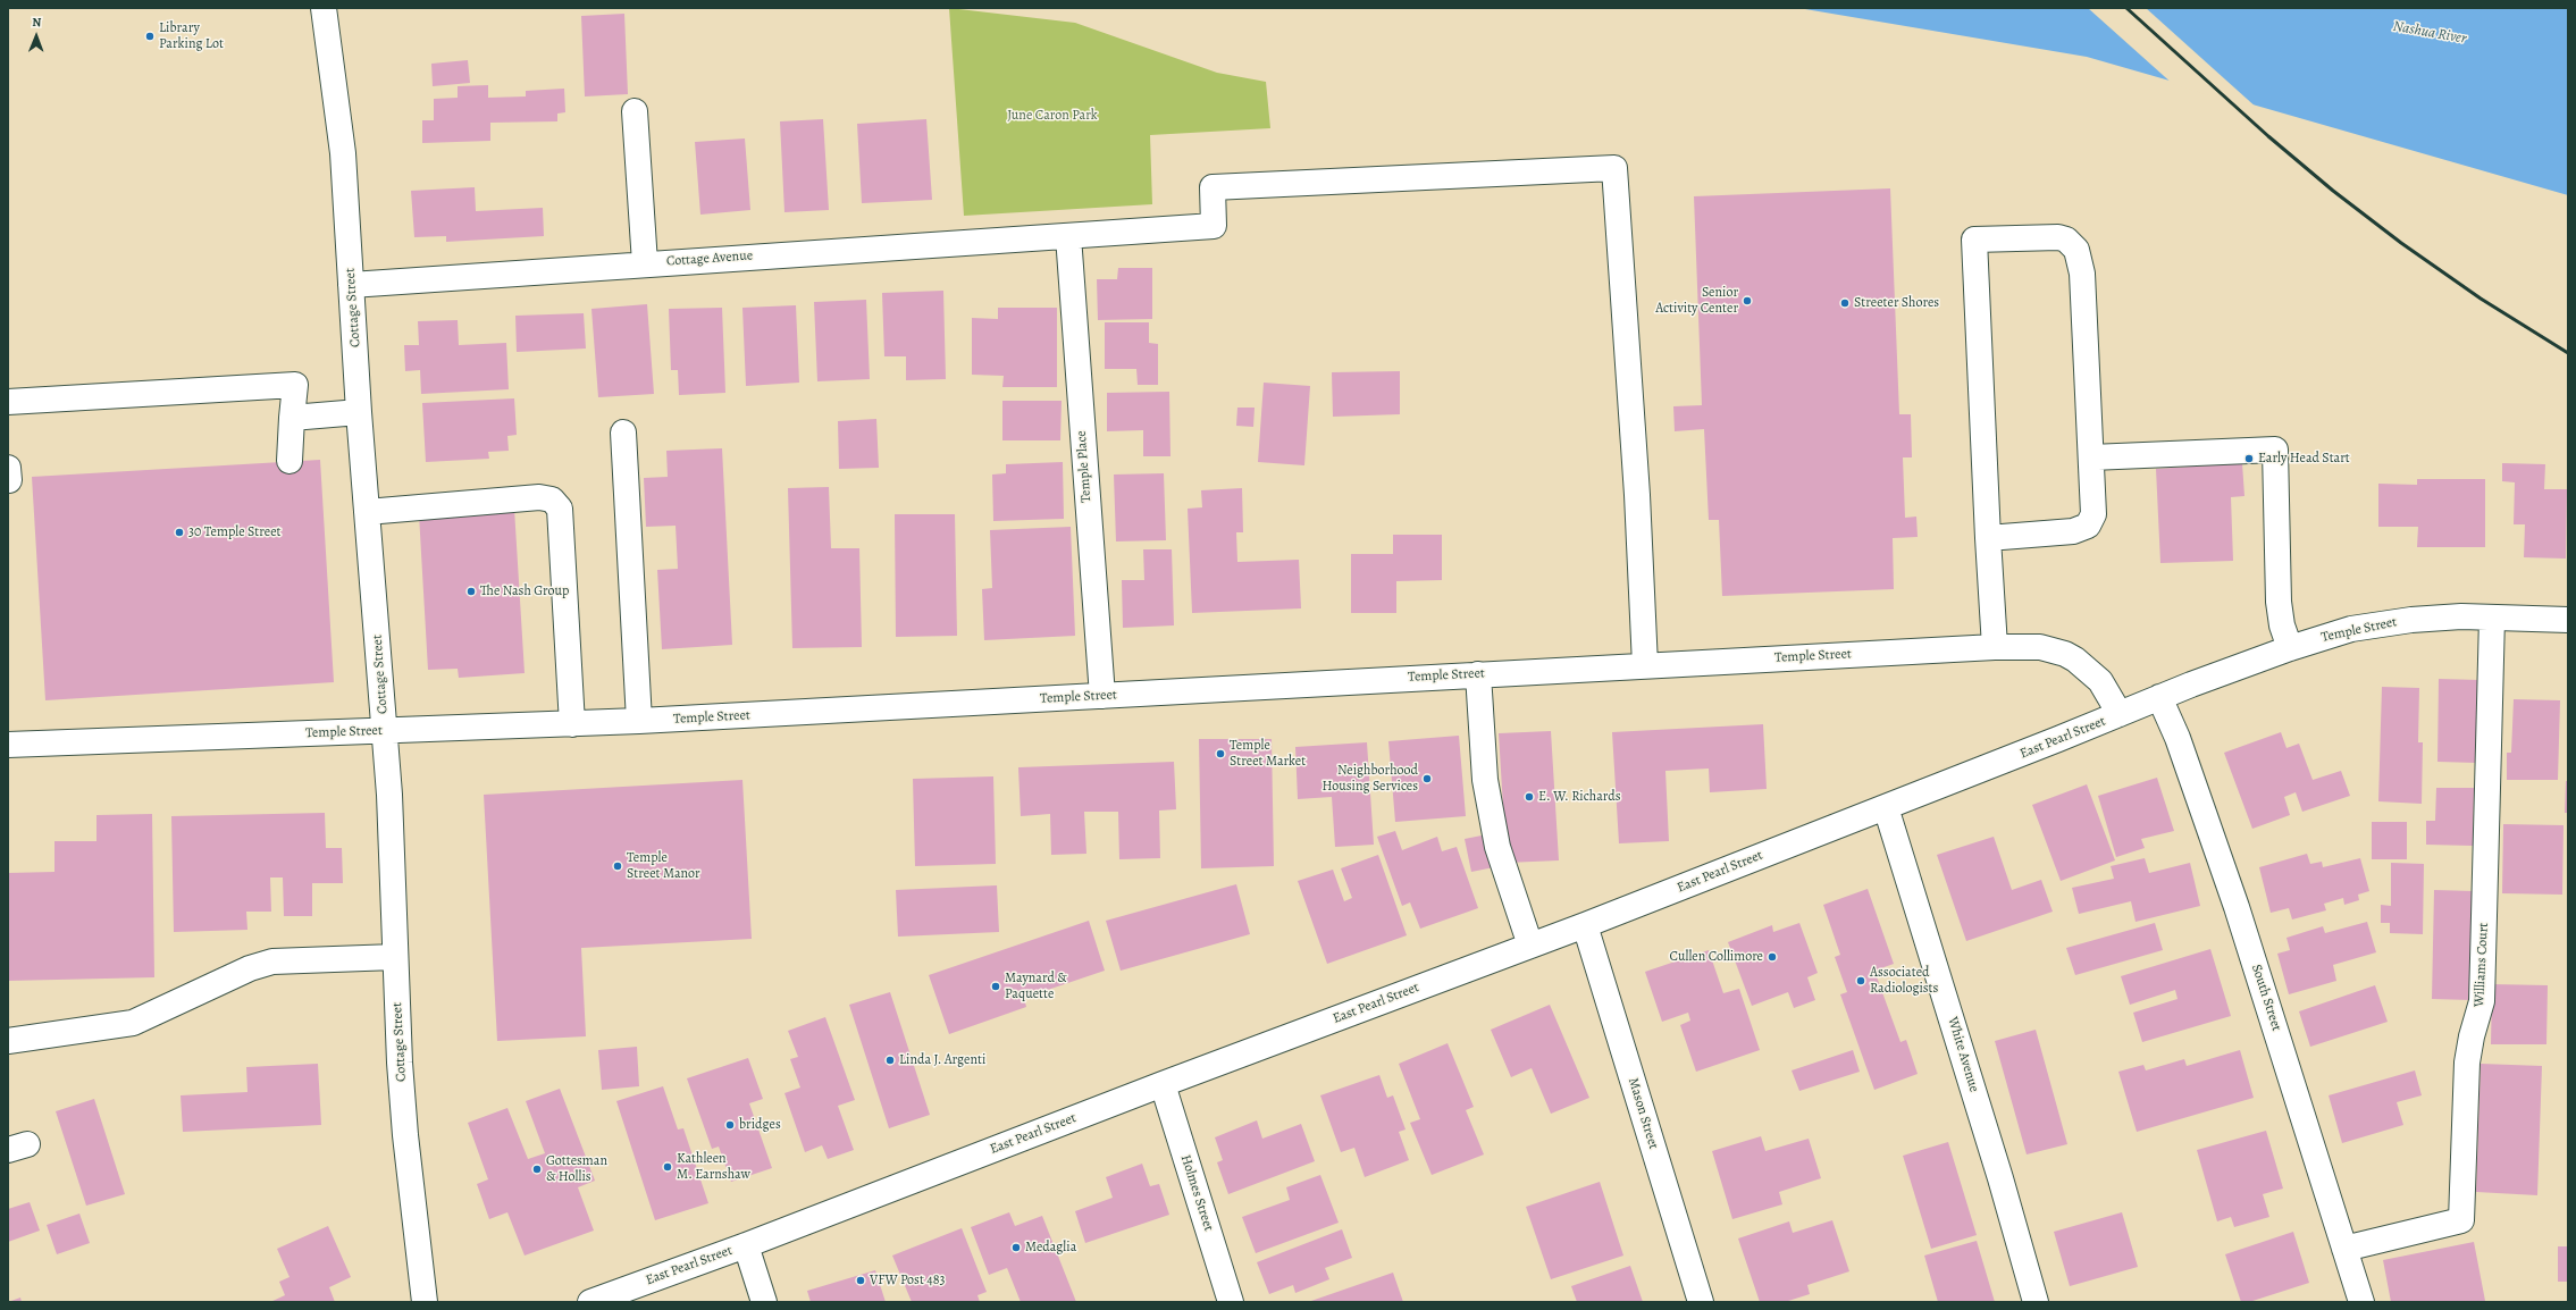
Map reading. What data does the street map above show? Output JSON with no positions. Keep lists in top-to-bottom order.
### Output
{
  "streets": {
    "street": [
      "Cottage Avenue",
      "Cottage Street",
      "Temple Place",
      "Temple Street",
      "East Pearl Street",
      "Williams Court",
      "South Street",
      "White Avenue",
      "Mason Street",
      "Holmes Street"
    ]
  },
  "crossings": [
    ["Cottage Avenue", "Cottage Street"],
    ["Cottage Avenue", "Temple Place"],
    ["Cottage Avenue", "Temple Street"],
    ["Cottage Street", "Temple Street"],
    ["Temple Place", "Temple Street"],
    ["Temple Street", "East Pearl Street"],
    ["Temple Street", "Williams Court"],
    ["Temple Street", "South Street"],
    ["East Pearl Street", "South Street"],
    ["East Pearl Street", "White Avenue"],
    ["East Pearl Street", "Mason Street"],
    ["East Pearl Street", "Holmes Street"],
    ["Williams Court", "South Street"]
  ],
  "water": ["Nashua River"],
  "parks": ["June Caron Park"],
  "places": [
    "Library Parking Lot",
    "Senior Activity Center",
    "Streeter Shores",
    "Early Head Start",
    "30 Temple Street",
    "The Nash Group",
    "Temple Street Market",
    "Neighborhood Housing Services",
    "E. W. Richards",
    "Temple Street Manor",
    "Cullen Collimore",
    "Associated Radiologists",
    "Maynard & Paquette",
    "Linda J. Argenti",
    "bridges",
    "Kathleen M. Earnshaw",
    "Gottesman & Hollis",
    "Medaglia",
    "VFW Post 483"
  ],
  "north": "top"
}
